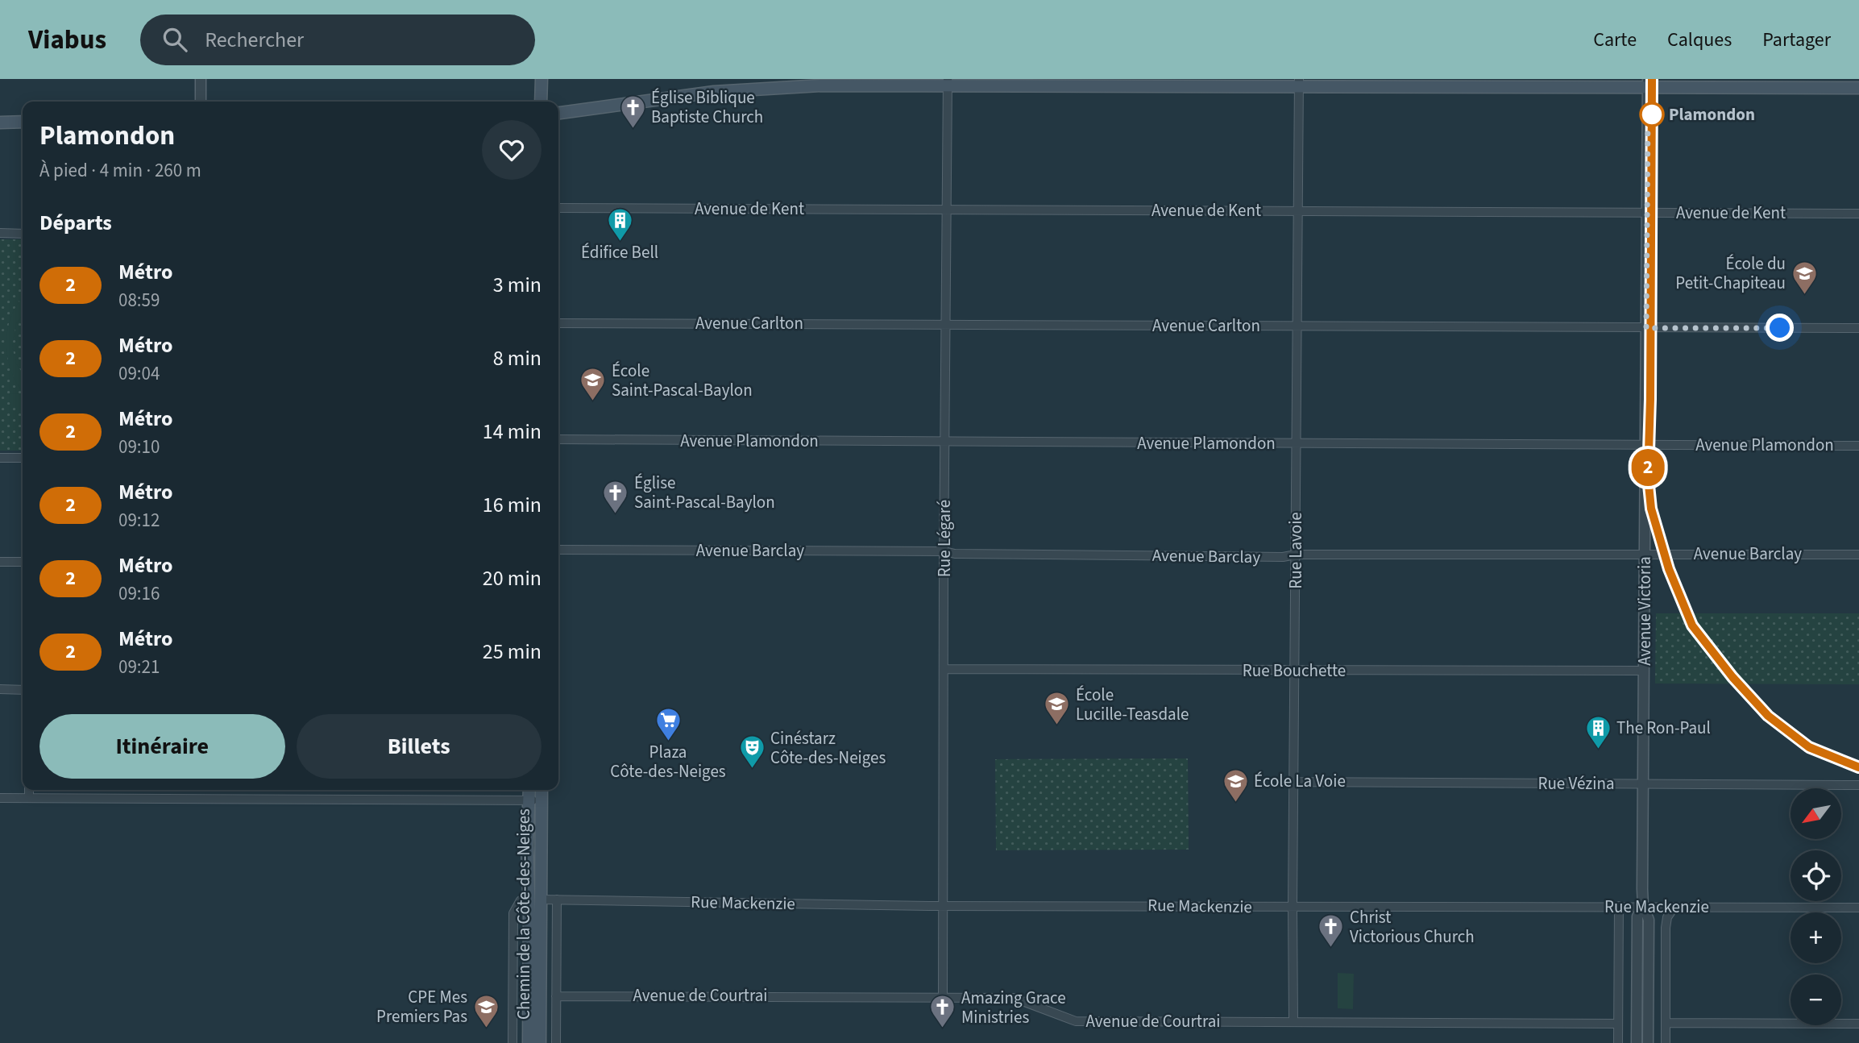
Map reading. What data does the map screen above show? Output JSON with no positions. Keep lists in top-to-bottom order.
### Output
{
  "streets": {
    "main road": ["Chemin de la Côte-des-Neiges"],
    "street": [
      "Avenue de Kent",
      "Avenue Carlton",
      "Avenue Plamondon",
      "Rue Légaré",
      "Avenue Barclay",
      "Rue Lavoie",
      "Avenue Victoria",
      "Rue Bouchette",
      "Rue Vézina",
      "Rue Mackenzie",
      "Avenue de Courtrai"
    ]
  },
  "crossings": [
    ["Avenue de Kent", "Rue Légaré"],
    ["Avenue de Kent", "Rue Lavoie"],
    ["Avenue de Kent", "Avenue Victoria"],
    ["Avenue Carlton", "Rue Légaré"],
    ["Avenue Carlton", "Rue Lavoie"],
    ["Avenue Carlton", "Avenue Victoria"],
    ["Avenue Plamondon", "Rue Légaré"],
    ["Avenue Plamondon", "Rue Lavoie"],
    ["Avenue Plamondon", "Avenue Victoria"],
    ["Rue Légaré", "Avenue Barclay"],
    ["Rue Légaré", "Rue Bouchette"],
    ["Rue Légaré", "Rue Mackenzie"],
    ["Rue Légaré", "Avenue de Courtrai"],
    ["Avenue Barclay", "Rue Lavoie"],
    ["Avenue Barclay", "Avenue Victoria"],
    ["Rue Lavoie", "Rue Bouchette"],
    ["Rue Lavoie", "Rue Vézina"],
    ["Rue Lavoie", "Rue Mackenzie"],
    ["Rue Lavoie", "Avenue de Courtrai"],
    ["Avenue Victoria", "Rue Bouchette"],
    ["Avenue Victoria", "Rue Vézina"],
    ["Avenue Victoria", "Rue Mackenzie"],
    ["Rue Mackenzie", "Chemin de la Côte-des-Neiges"],
    ["Chemin de la Côte-des-Neiges", "Avenue de Courtrai"]
  ],
  "places": {
    "other": ["Plamondon"],
    "church": [
      "Église Biblique Baptiste Church",
      "Église Saint-Pascal-Baylon",
      "Christ Victorious Church",
      "Amazing Grace Ministries"
    ],
    "building": ["Édifice Bell", "The Ron-Paul"],
    "school or university": [
      "École du Petit-Chapiteau",
      "École Saint-Pascal-Baylon",
      "École Lucille-Teasdale",
      "École La Voie",
      "CPE Mes Premiers Pas"
    ],
    "supermarket": ["Plaza Côte-des-Neiges"],
    "theatre": ["Cinéstarz Côte-des-Neiges"]
  },
  "lines": ["metro line 2"],
  "north": "bottom left",
  "page": {
    "header": "Viabus",
    "search": "Rechercher",
    "nav": ["Carte", "Calques", "Partager"],
    "on_map": "2",
    "heading": [
      ["Plamondon", "À pied · 4 min · 260 m"],
      "Départs"
    ],
    "list": [
      {
        "mark": "2",
        "name": "Métro",
        "note": "08:59",
        "value": "3 min"
      },
      {
        "mark": "2",
        "name": "Métro",
        "note": "09:04",
        "value": "8 min"
      },
      {
        "mark": "2",
        "name": "Métro",
        "note": "09:10",
        "value": "14 min"
      },
      {
        "mark": "2",
        "name": "Métro",
        "note": "09:12",
        "value": "16 min"
      },
      {
        "mark": "2",
        "name": "Métro",
        "note": "09:16",
        "value": "20 min"
      },
      {
        "mark": "2",
        "name": "Métro",
        "note": "09:21",
        "value": "25 min"
      }
    ],
    "buttons": ["Itinéraire", "Billets"],
    "map_buttons": ["+", "−"]
  }
}
